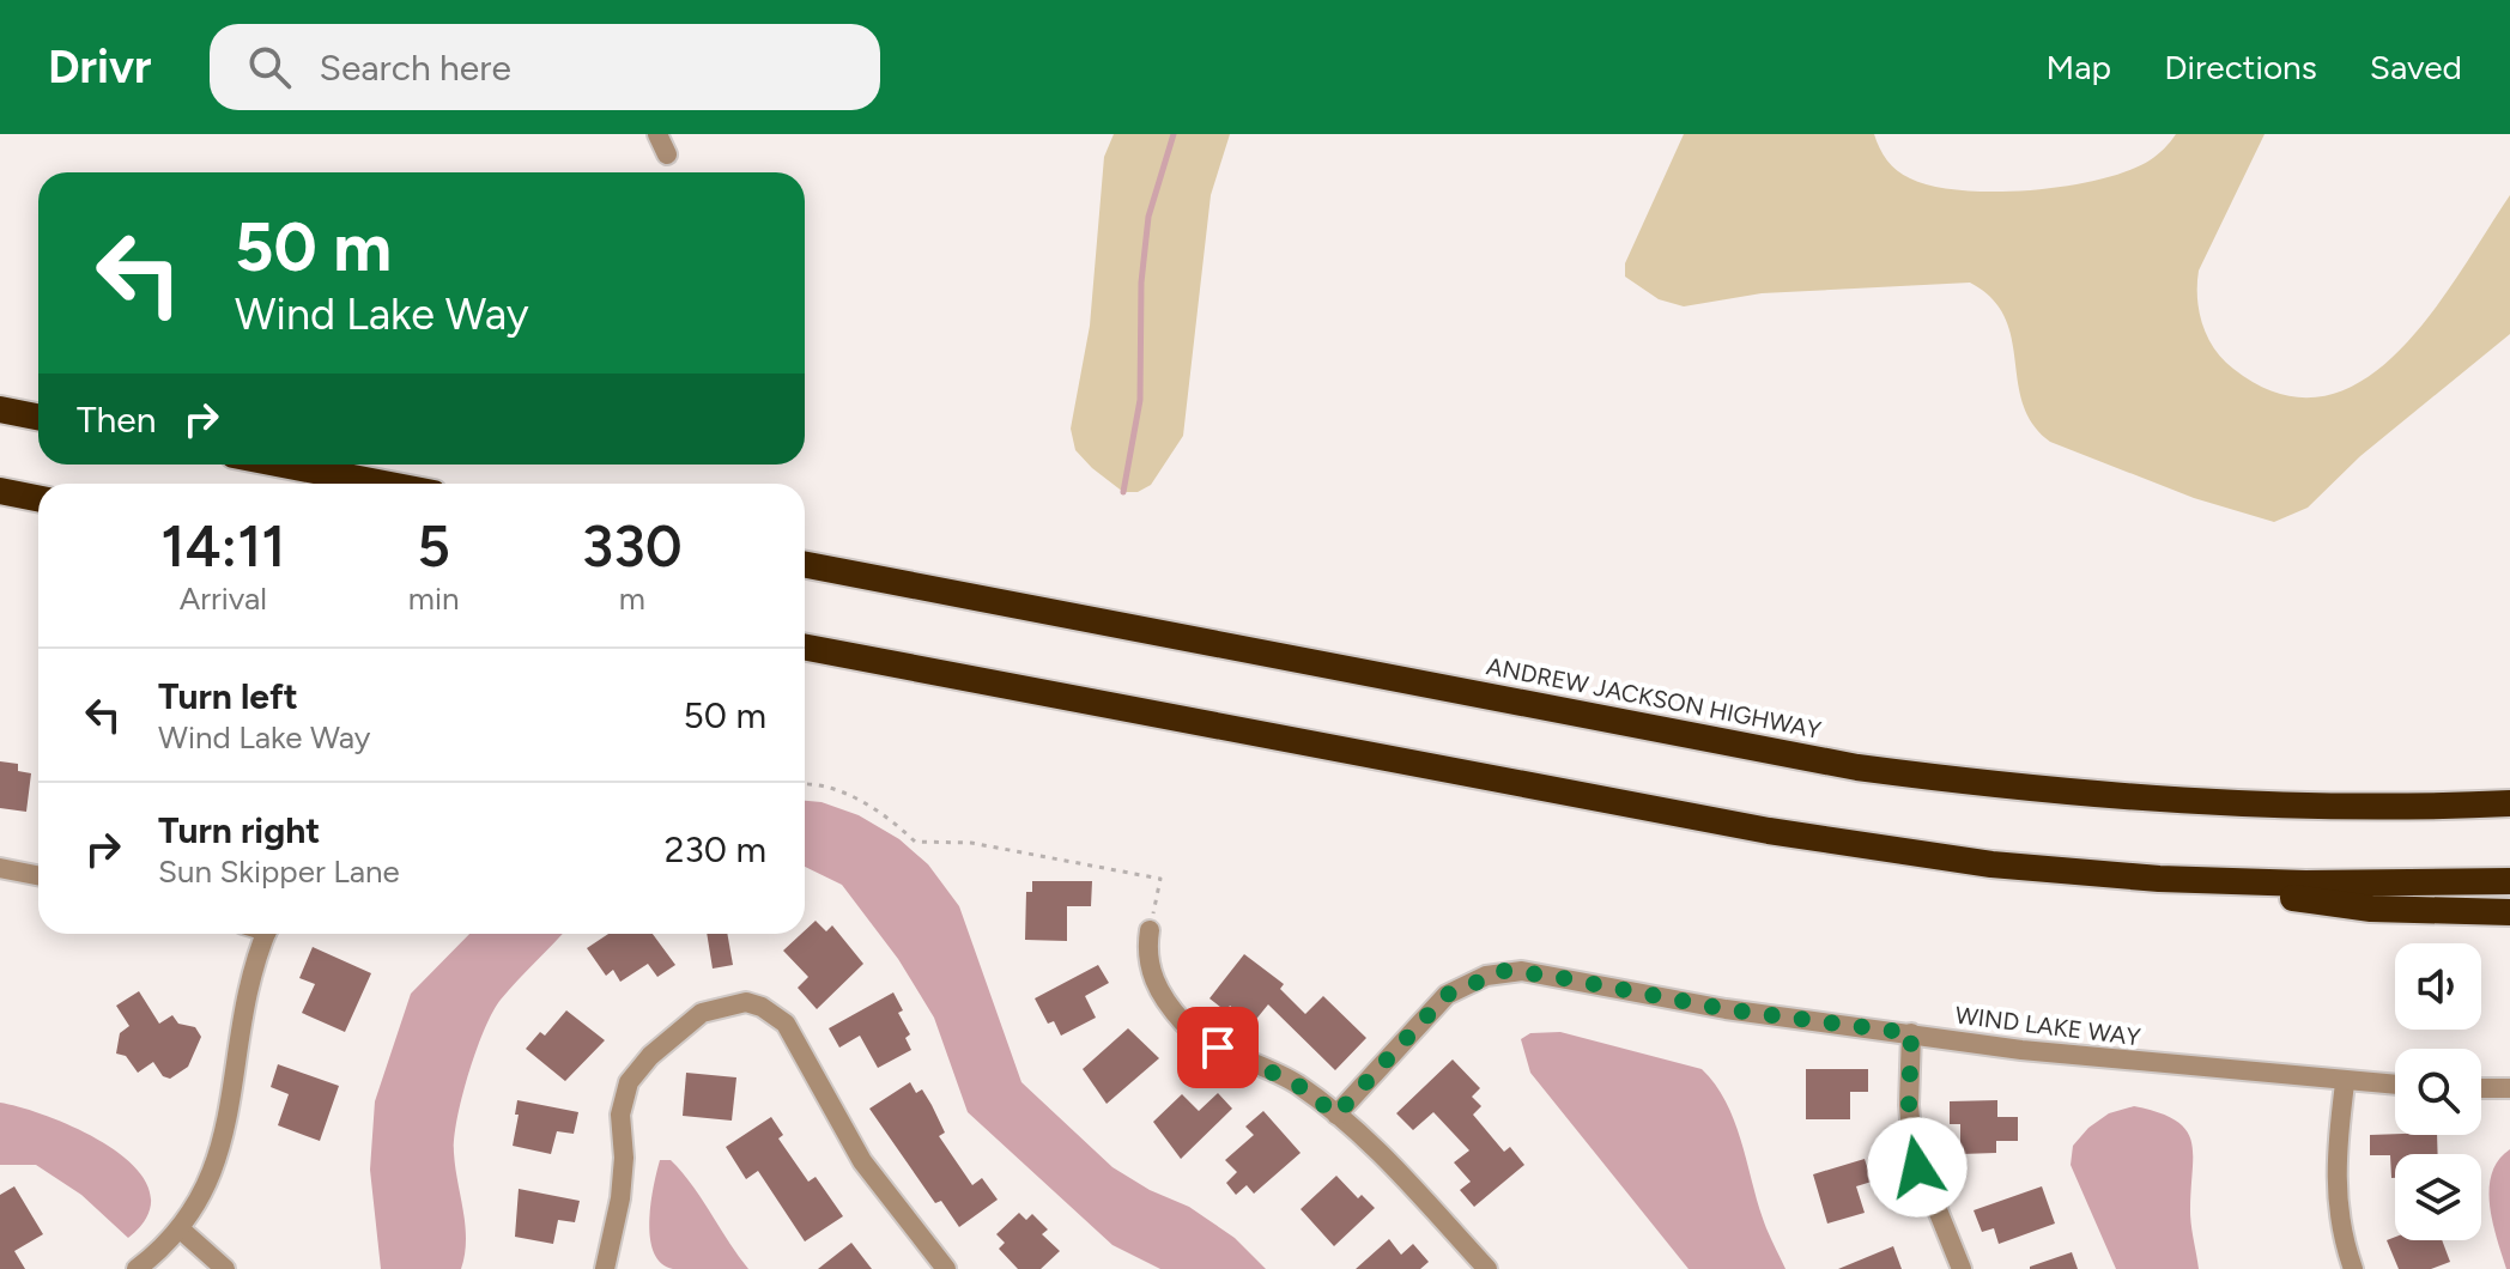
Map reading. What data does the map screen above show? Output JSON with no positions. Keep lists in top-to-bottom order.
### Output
{
  "streets": {
    "highway": ["ANDREW JACKSON HIGHWAY"],
    "street": ["WIND LAKE WAY"]
  },
  "page": {
    "header": "Drivr",
    "search": "Search here",
    "nav": ["Map", "Directions", "Saved"],
    "turn": ["50 m", "Wind Lake Way"],
    "then": "Then",
    "eta": [
      "14:11",
      "Arrival",
      "5",
      "min",
      "330",
      "m"
    ],
    "list": [
      {
        "name": "Turn left",
        "note": "Wind Lake Way",
        "value": "50 m"
      },
      {
        "name": "Turn right",
        "note": "Sun Skipper Lane",
        "value": "230 m"
      }
    ]
  }
}
